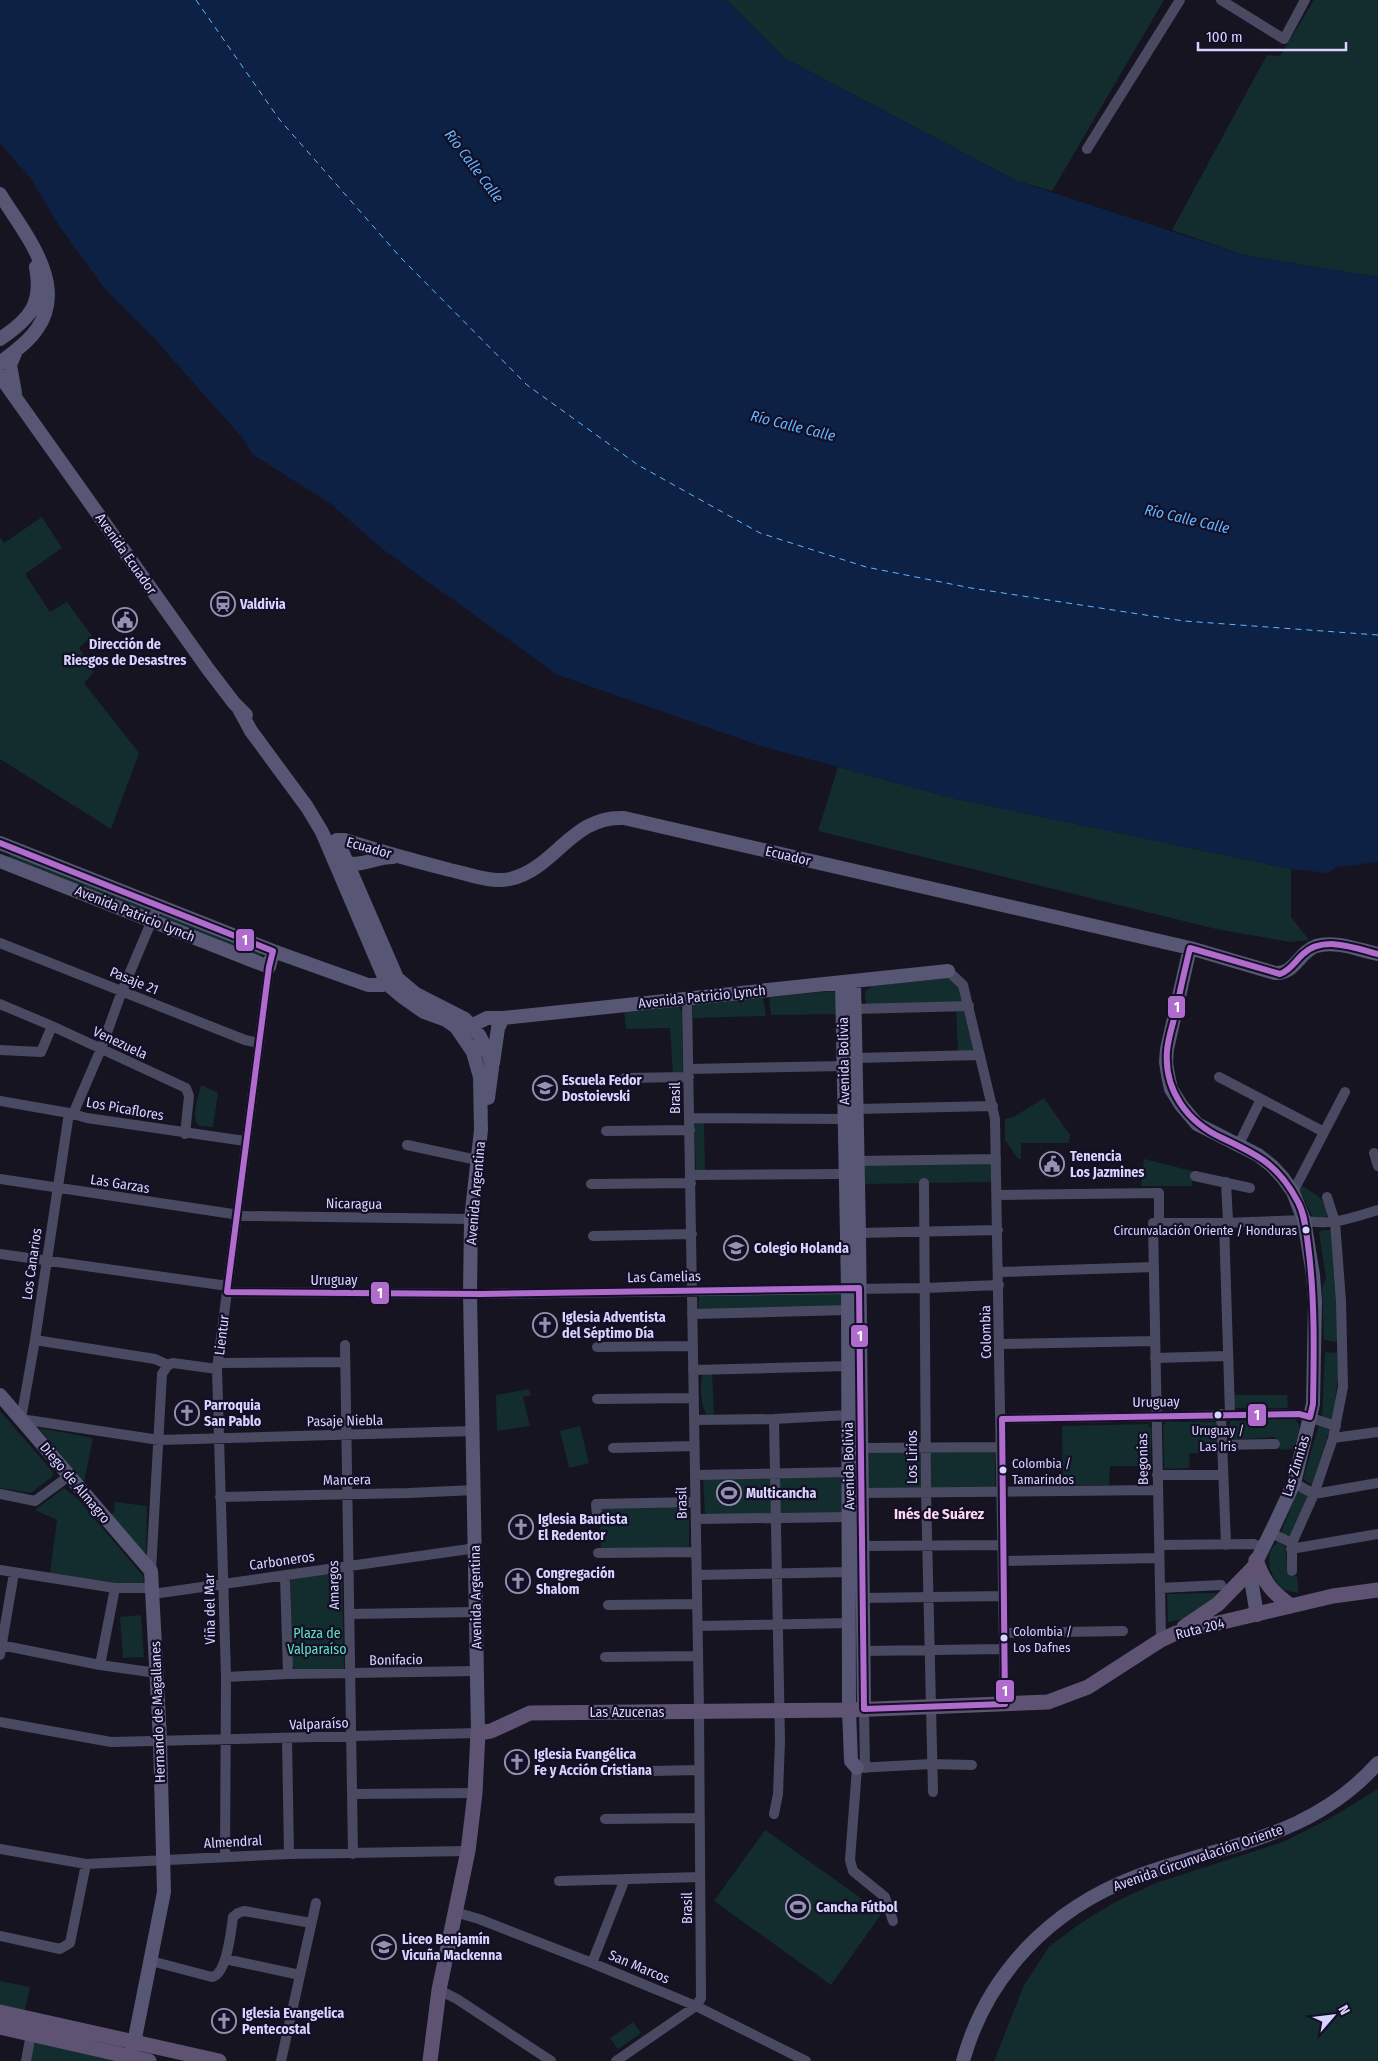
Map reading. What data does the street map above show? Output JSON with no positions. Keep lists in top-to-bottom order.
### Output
{
  "streets": {
    "main road": ["Avenida Argentina", "Ruta 204", "Las Azucenas"],
    "street": [
      "Avenida Ecuador",
      "Ecuador",
      "Avenida Patricio Lynch",
      "Pasaje 21",
      "Venezuela",
      "Avenida Bolivia",
      "Brasil",
      "Los Picaflores",
      "Las Garzas",
      "Nicaragua",
      "Los Canarios",
      "Las Camelias",
      "Uruguay",
      "Colombia",
      "Lientur",
      "Pasaje Niebla",
      "Los Lirios",
      "Begonias",
      "Las Zinnias",
      "Mancera",
      "Diego de Almagro",
      "Carboneros",
      "Amargos",
      "Viña del Mar",
      "Bonifacio",
      "Hernando de Magallanes",
      "Valparaíso",
      "Almendral",
      "Avenida Circunvalación Oriente",
      "San Marcos"
    ]
  },
  "crossings": [
    ["Avenida Ecuador", "Ecuador"],
    ["Ecuador", "Avenida Argentina"],
    ["Ecuador", "Las Zinnias"],
    ["Avenida Patricio Lynch", "Avenida Bolivia"],
    ["Avenida Patricio Lynch", "Brasil"],
    ["Avenida Patricio Lynch", "Avenida Argentina"],
    ["Avenida Patricio Lynch", "Los Canarios"],
    ["Avenida Patricio Lynch", "Colombia"],
    ["Avenida Patricio Lynch", "Lientur"],
    ["Pasaje 21", "Los Canarios"],
    ["Pasaje 21", "Lientur"],
    ["Venezuela", "Los Picaflores"],
    ["Venezuela", "Los Canarios"],
    ["Avenida Bolivia", "Las Camelias"],
    ["Avenida Bolivia", "Las Azucenas"],
    ["Brasil", "Las Camelias"],
    ["Brasil", "Las Azucenas"],
    ["Brasil", "San Marcos"],
    ["Los Picaflores", "Los Canarios"],
    ["Los Picaflores", "Lientur"],
    ["Las Garzas", "Nicaragua"],
    ["Las Garzas", "Los Canarios"],
    ["Las Garzas", "Lientur"],
    ["Avenida Argentina", "Nicaragua"],
    ["Avenida Argentina", "Las Camelias"],
    ["Avenida Argentina", "Uruguay"],
    ["Avenida Argentina", "Pasaje Niebla"],
    ["Avenida Argentina", "Mancera"],
    ["Avenida Argentina", "Carboneros"],
    ["Avenida Argentina", "Bonifacio"],
    ["Avenida Argentina", "Las Azucenas"],
    ["Avenida Argentina", "Valparaíso"],
    ["Avenida Argentina", "Almendral"],
    ["Avenida Argentina", "San Marcos"],
    ["Nicaragua", "Lientur"],
    ["Los Canarios", "Uruguay"],
    ["Los Canarios", "Pasaje Niebla"],
    ["Los Canarios", "Diego de Almagro"],
    ["Las Camelias", "Uruguay"],
    ["Las Camelias", "Colombia"],
    ["Las Camelias", "Los Lirios"],
    ["Uruguay", "Colombia"],
    ["Uruguay", "Lientur"],
    ["Uruguay", "Begonias"],
    ["Uruguay", "Las Zinnias"],
    ["Colombia", "Begonias"],
    ["Colombia", "Ruta 204"],
    ["Lientur", "Viña del Mar"],
    ["Pasaje Niebla", "Diego de Almagro"],
    ["Pasaje Niebla", "Amargos"],
    ["Pasaje Niebla", "Viña del Mar"],
    ["Pasaje Niebla", "Hernando de Magallanes"],
    ["Los Lirios", "Ruta 204"],
    ["Los Lirios", "Las Azucenas"],
    ["Begonias", "Ruta 204"],
    ["Las Zinnias", "Ruta 204"],
    ["Mancera", "Amargos"],
    ["Mancera", "Viña del Mar"],
    ["Diego de Almagro", "Hernando de Magallanes"],
    ["Carboneros", "Amargos"],
    ["Carboneros", "Viña del Mar"],
    ["Carboneros", "Hernando de Magallanes"],
    ["Amargos", "Bonifacio"],
    ["Amargos", "Valparaíso"],
    ["Amargos", "Almendral"],
    ["Viña del Mar", "Bonifacio"],
    ["Viña del Mar", "Valparaíso"],
    ["Viña del Mar", "Almendral"],
    ["Ruta 204", "Las Azucenas"],
    ["Hernando de Magallanes", "Valparaíso"],
    ["Hernando de Magallanes", "Almendral"],
    ["Las Azucenas", "Valparaíso"]
  ],
  "districts": ["Inés de Suárez"],
  "water": ["Río Calle Calle"],
  "parks": ["Plaza de Valparaíso"],
  "places": {
    "station": ["Valdivia"],
    "public building": ["Dirección de Riesgos de Desastres", "Tenencia Los Jazmines"],
    "school or university": ["Escuela Fedor Dostoievski", "Colegio Holanda", "Liceo Benjamín Vicuña Mackenna"],
    "other": [
      "Circunvalación Oriente / Honduras",
      "Uruguay / Las Iris",
      "Colombia / Tamarindos",
      "Colombia / Los Dafnes"
    ],
    "church": [
      "Iglesia Adventista del Séptimo Día",
      "Parroquia San Pablo",
      "Iglesia Bautista El Redentor",
      "Congregación Shalom",
      "Iglesia Evangélica Fe y Acción Cristiana",
      "Iglesia Evangelica Pentecostal"
    ],
    "sports": ["Multicancha", "Cancha Fútbol"]
  },
  "lines": ["transit line 1"],
  "scale_bar": "100 m",
  "north": "top right"
}
